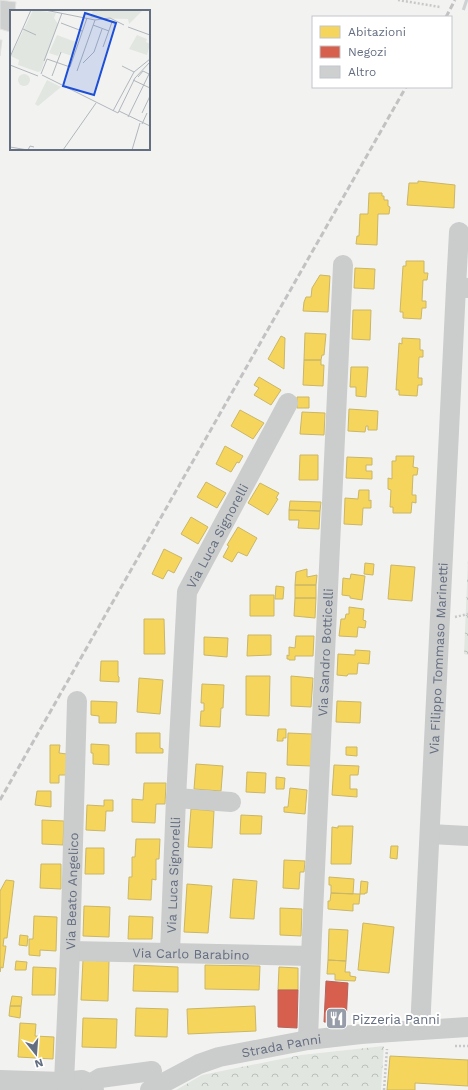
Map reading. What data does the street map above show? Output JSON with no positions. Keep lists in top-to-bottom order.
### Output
{
  "streets": {
    "street": [
      "Via Luca Signorelli",
      "Via Sandro Botticelli",
      "Via Filippo Tommaso Marinetti",
      "Via Beato Angelico",
      "Via Carlo Barabino",
      "Strada Panni"
    ]
  },
  "crossings": [
    ["Via Luca Signorelli", "Via Carlo Barabino"],
    ["Via Sandro Botticelli", "Via Carlo Barabino"],
    ["Via Sandro Botticelli", "Strada Panni"],
    ["Via Filippo Tommaso Marinetti", "Strada Panni"],
    ["Via Beato Angelico", "Via Carlo Barabino"]
  ],
  "places": {
    "restaurant": ["Pizzeria Panni"]
  },
  "legend": ["Abitazioni", "Negozi", "Altro"],
  "north": "bottom"
}
